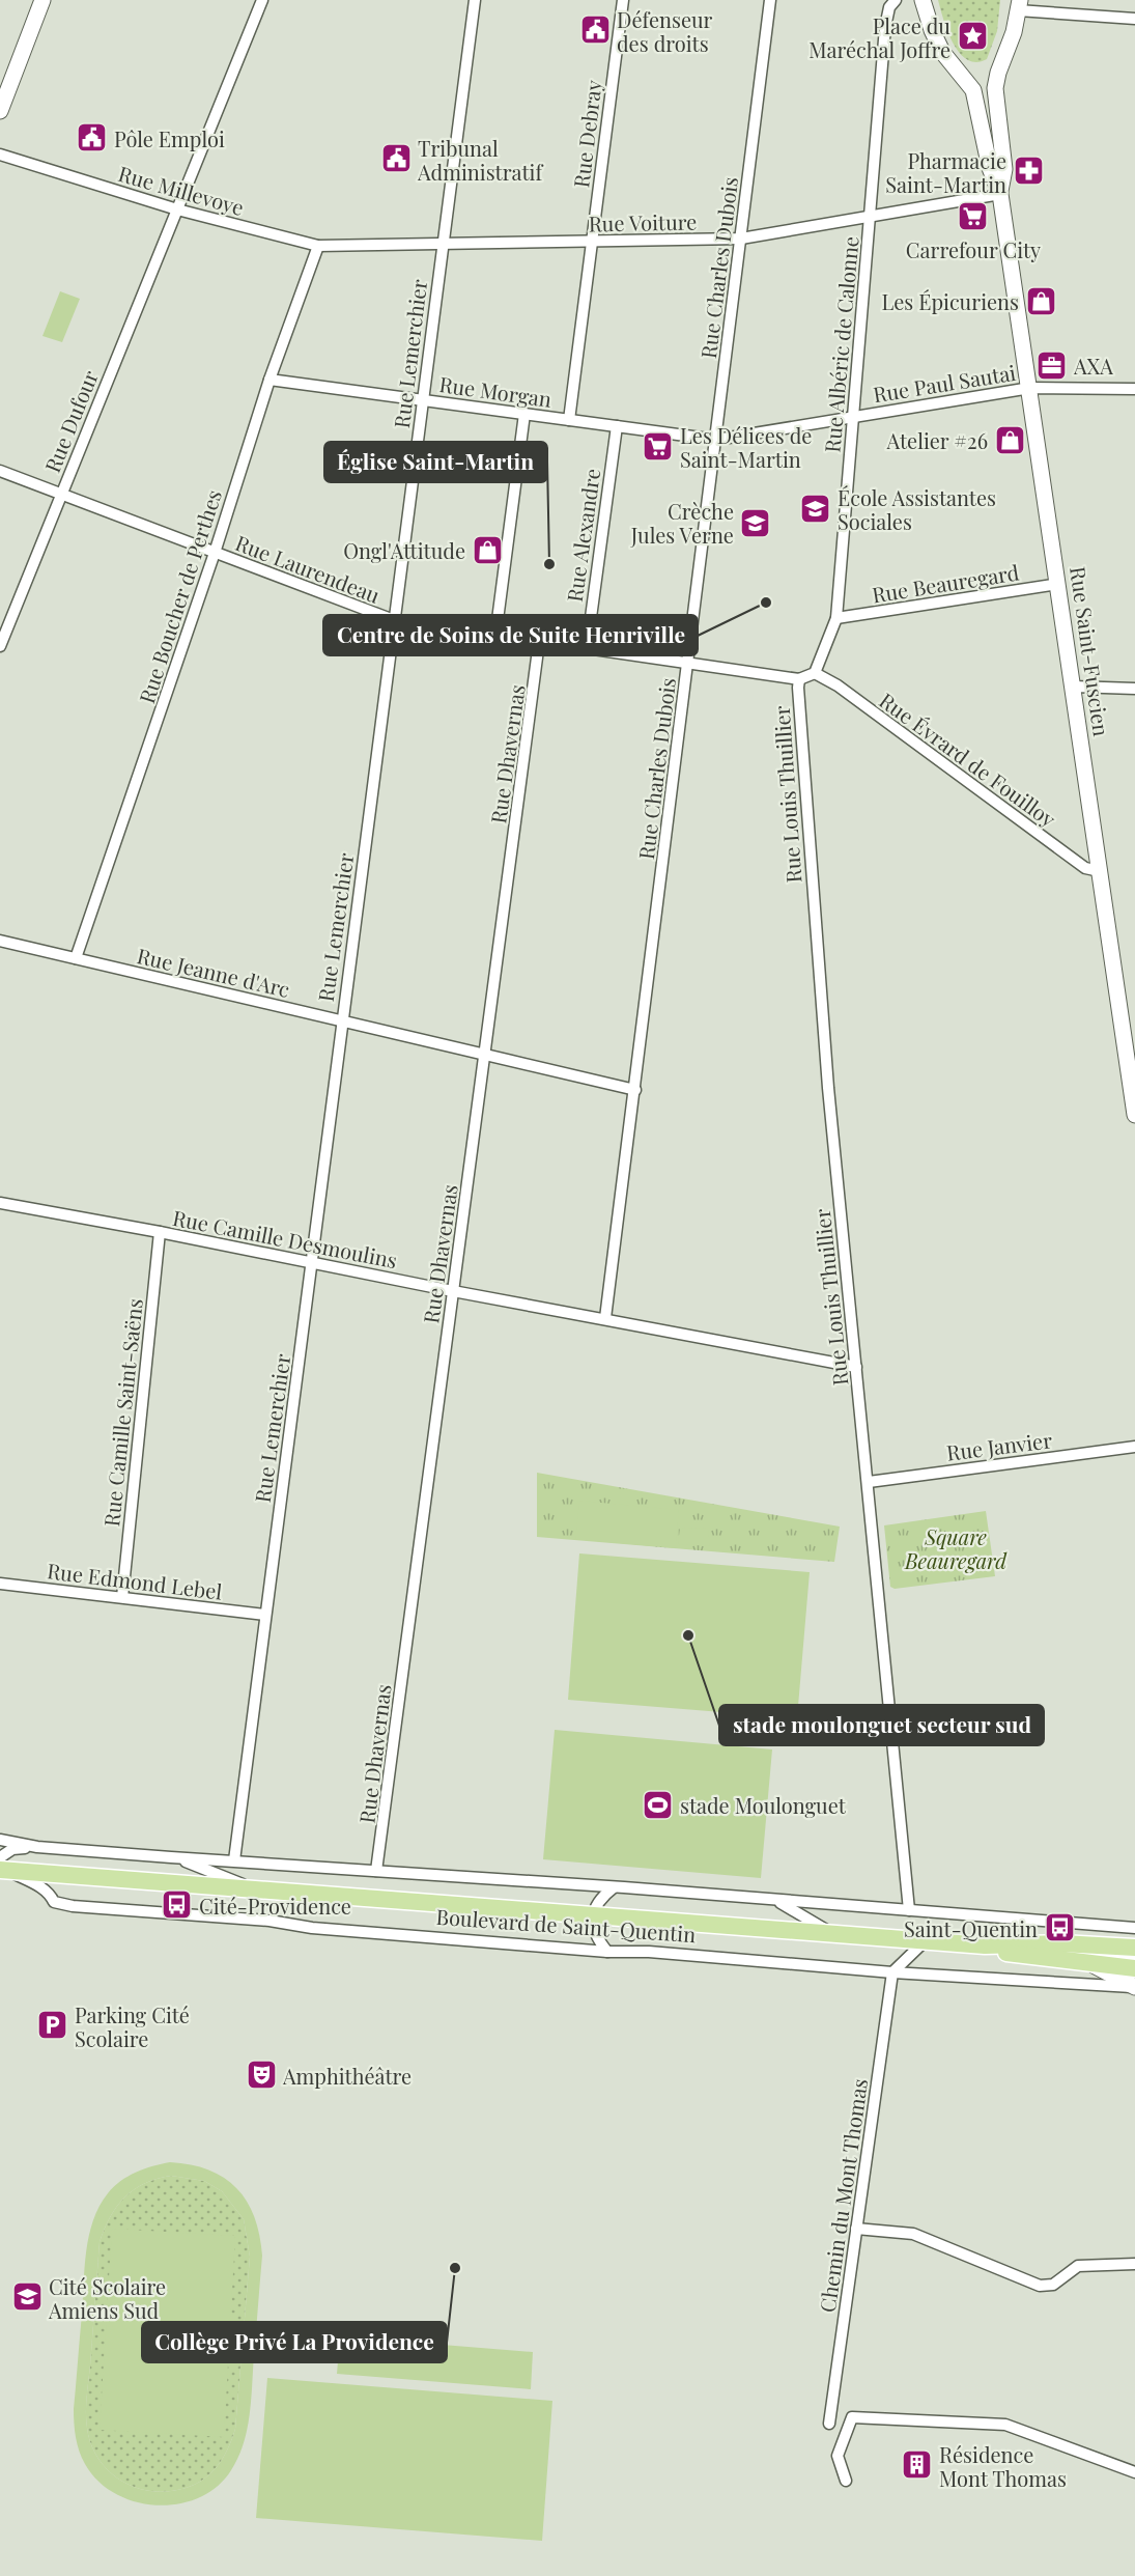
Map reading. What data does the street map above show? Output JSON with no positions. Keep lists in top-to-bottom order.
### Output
{
  "streets": {
    "main road": ["Rue Saint-Fuscien", "Boulevard de Saint-Quentin"],
    "street": [
      "Rue Debray",
      "Rue Millevoye",
      "Rue Voiture",
      "Rue Charles Dubois",
      "Rue Albéric de Calonne",
      "Rue Lemerchier",
      "Rue Paul Sautai",
      "Rue Morgan",
      "Rue Dufour",
      "Rue Alexandre",
      "Rue Laurendeau",
      "Rue Beauregard",
      "Rue Boucher de Perthes",
      "Rue Dhavernas",
      "Rue Évrard de Fouilloy",
      "Rue Louis Thuillier",
      "Rue Jeanne d'Arc",
      "Rue Camille Desmoulins",
      "Rue Camille Saint-Saëns",
      "Rue Janvier",
      "Rue Edmond Lebel",
      "Chemin du Mont Thomas"
    ]
  },
  "crossings": [
    ["Rue Debray", "Rue Voiture"],
    ["Rue Debray", "Rue Morgan"],
    ["Rue Millevoye", "Rue Voiture"],
    ["Rue Millevoye", "Rue Dufour"],
    ["Rue Millevoye", "Rue Boucher de Perthes"],
    ["Rue Voiture", "Rue Charles Dubois"],
    ["Rue Voiture", "Rue Albéric de Calonne"],
    ["Rue Voiture", "Rue Lemerchier"],
    ["Rue Voiture", "Rue Boucher de Perthes"],
    ["Rue Voiture", "Rue Saint-Fuscien"],
    ["Rue Charles Dubois", "Rue Paul Sautai"],
    ["Rue Charles Dubois", "Rue Morgan"],
    ["Rue Charles Dubois", "Rue Laurendeau"],
    ["Rue Charles Dubois", "Rue Jeanne d'Arc"],
    ["Rue Charles Dubois", "Rue Camille Desmoulins"],
    ["Rue Albéric de Calonne", "Rue Paul Sautai"],
    ["Rue Albéric de Calonne", "Rue Beauregard"],
    ["Rue Albéric de Calonne", "Rue Évrard de Fouilloy"],
    ["Rue Lemerchier", "Rue Morgan"],
    ["Rue Lemerchier", "Rue Laurendeau"],
    ["Rue Lemerchier", "Rue Jeanne d'Arc"],
    ["Rue Lemerchier", "Rue Camille Desmoulins"],
    ["Rue Lemerchier", "Rue Edmond Lebel"],
    ["Rue Lemerchier", "Boulevard de Saint-Quentin"],
    ["Rue Paul Sautai", "Rue Morgan"],
    ["Rue Paul Sautai", "Rue Saint-Fuscien"],
    ["Rue Morgan", "Rue Alexandre"],
    ["Rue Morgan", "Rue Boucher de Perthes"],
    ["Rue Dufour", "Rue Laurendeau"],
    ["Rue Alexandre", "Rue Laurendeau"],
    ["Rue Laurendeau", "Rue Boucher de Perthes"],
    ["Rue Laurendeau", "Rue Dhavernas"],
    ["Rue Laurendeau", "Rue Louis Thuillier"],
    ["Rue Beauregard", "Rue Saint-Fuscien"],
    ["Rue Boucher de Perthes", "Rue Jeanne d'Arc"],
    ["Rue Saint-Fuscien", "Rue Évrard de Fouilloy"],
    ["Rue Dhavernas", "Rue Jeanne d'Arc"],
    ["Rue Dhavernas", "Rue Camille Desmoulins"],
    ["Rue Dhavernas", "Boulevard de Saint-Quentin"],
    ["Rue Louis Thuillier", "Rue Camille Desmoulins"],
    ["Rue Louis Thuillier", "Rue Janvier"],
    ["Rue Louis Thuillier", "Boulevard de Saint-Quentin"],
    ["Rue Camille Desmoulins", "Rue Camille Saint-Saëns"],
    ["Rue Camille Saint-Saëns", "Rue Edmond Lebel"],
    ["Boulevard de Saint-Quentin", "Chemin du Mont Thomas"]
  ],
  "parks": ["Square Beauregard"],
  "places": {
    "public building": ["Défenseur des droits", "Pôle Emploi", "Tribunal Administratif"],
    "place": ["Place du Maréchal Joffre"],
    "pharmacy": ["Pharmacie Saint-Martin"],
    "supermarket": ["Carrefour City", "Les Délices de Saint-Martin"],
    "shop": ["Les Épicuriens", "Atelier #26", "Ongl'Attitude"],
    "office": ["AXA"],
    "school or university": ["École Assistantes Sociales", "Crèche Jules Verne", "Cité Scolaire Amiens Sud"],
    "other": [
      "Église Saint-Martin",
      "Centre de Soins de Suite Henriville",
      "stade moulonguet secteur sud",
      "Collège Privé La Providence"
    ],
    "sports": ["stade Moulonguet"],
    "bus stop": ["Cité-Providence", "Saint-Quentin"],
    "parking": ["Parking Cité Scolaire"],
    "theatre": ["Amphithéâtre"],
    "building": ["Résidence Mont Thomas"]
  }
}
